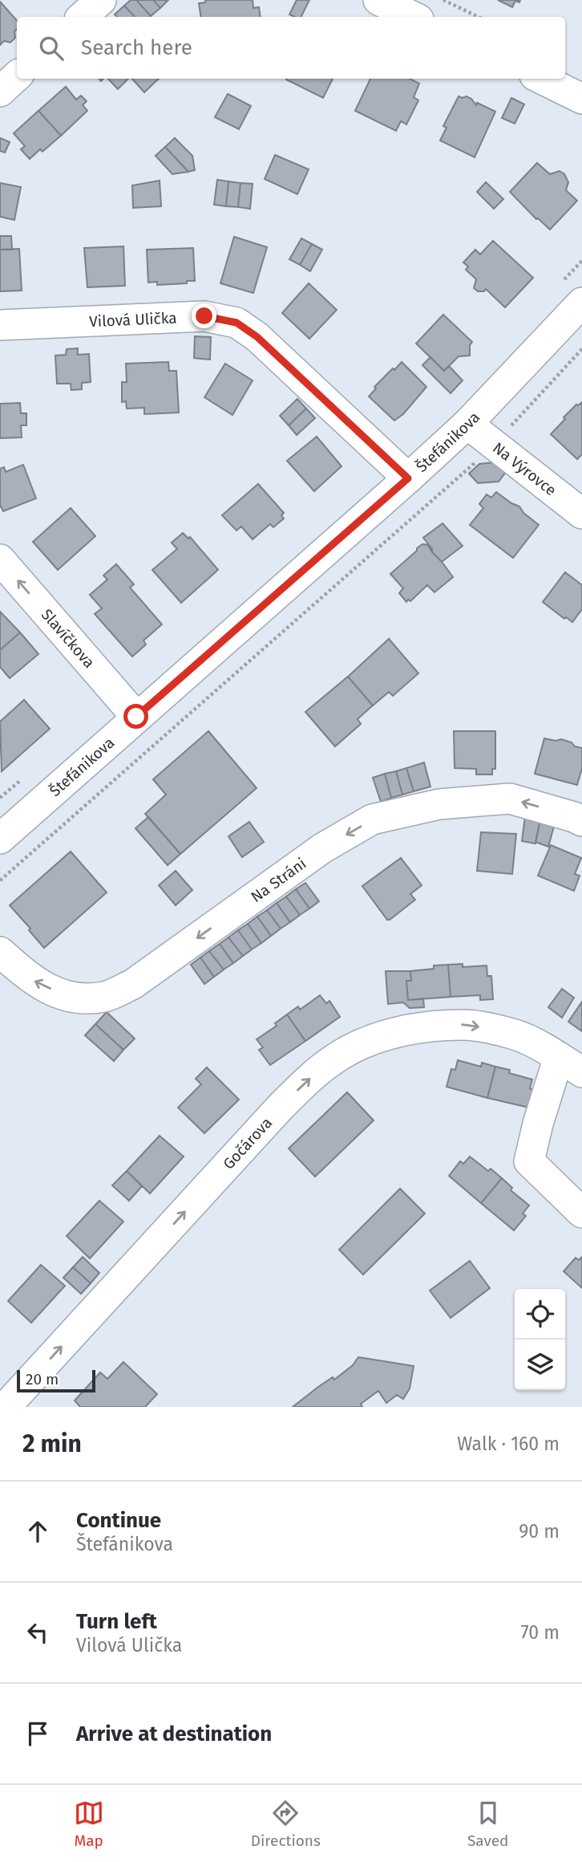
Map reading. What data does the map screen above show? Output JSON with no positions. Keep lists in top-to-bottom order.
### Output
{
  "streets": {
    "street": [
      "Vilová Ulička",
      "Štefánikova",
      "Na Výrovce",
      "Slavíčkova",
      "Na Stráni",
      "Gočárova"
    ]
  },
  "crossings": [
    ["Vilová Ulička", "Štefánikova"],
    ["Štefánikova", "Na Výrovce"],
    ["Štefánikova", "Slavíčkova"]
  ],
  "one_way": ["Slavíčkova", "Na Stráni", "Gočárova"],
  "scale_bar": "20 m",
  "page": {
    "search": "Search here",
    "scale": "20 m",
    "heading": ["2 min", "Walk · 160 m"],
    "list": [
      ["Continue", "Štefánikova", "90 m"],
      ["Turn left", "Vilová Ulička", "70 m"],
      "Arrive at destination"
    ],
    "nav": ["Map", "Directions", "Saved"]
  }
}
